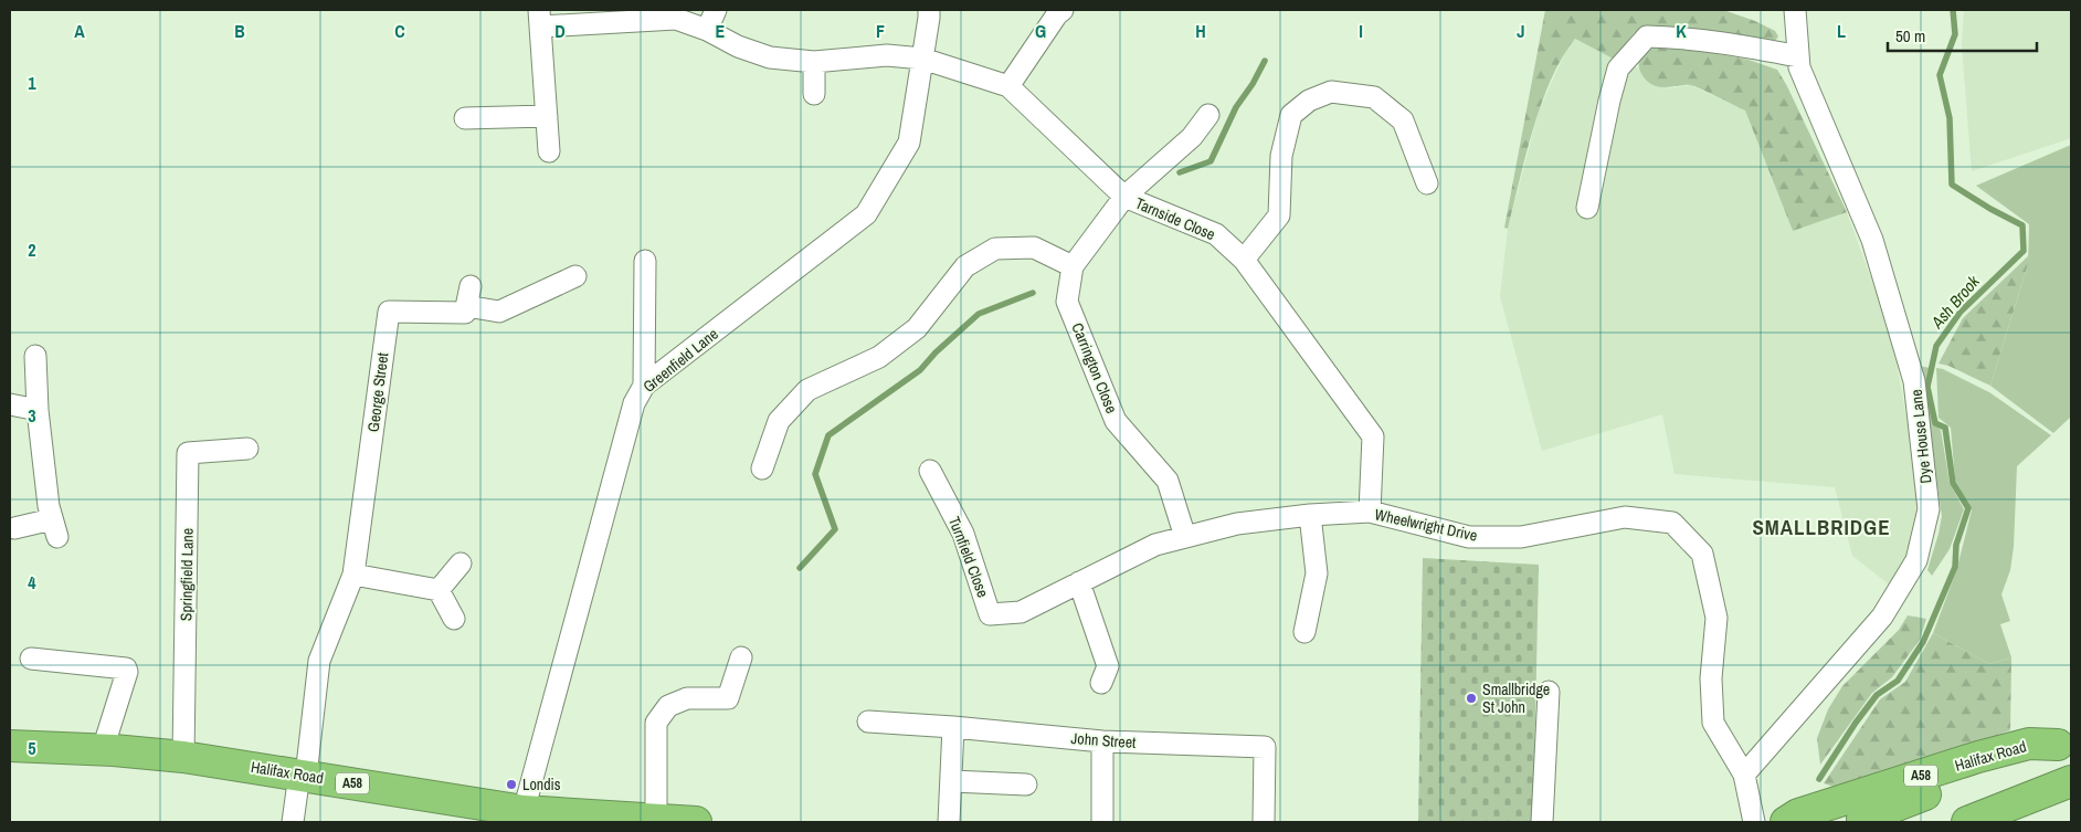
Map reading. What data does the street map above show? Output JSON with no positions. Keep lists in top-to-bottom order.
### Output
{
  "streets": {
    "highway": ["Halifax Road", "A58"],
    "street": [
      "Tarnside Close",
      "Greenfield Lane",
      "Carrington Close",
      "George Street",
      "Dye House Lane",
      "Wheelwright Drive",
      "Turnfield Close",
      "Springfield Lane",
      "John Street"
    ]
  },
  "crossings": [
    ["Tarnside Close", "Carrington Close"],
    ["Tarnside Close", "Wheelwright Drive"],
    ["Greenfield Lane", "Halifax Road"],
    ["Carrington Close", "Wheelwright Drive"],
    ["George Street", "Halifax Road"],
    ["Dye House Lane", "Wheelwright Drive"],
    ["Wheelwright Drive", "Turnfield Close"],
    ["Springfield Lane", "Halifax Road"],
    ["Halifax Road", "A58"]
  ],
  "districts": ["SMALLBRIDGE"],
  "water": ["Ash Brook"],
  "places": ["Smallbridge St John", "Londis"],
  "scale_bar": "50 m",
  "grid": {
    "columns": [
      "A",
      "B",
      "C",
      "D",
      "E",
      "F",
      "G",
      "H",
      "I",
      "J",
      "K",
      "L"
    ],
    "rows": [
      "1",
      "2",
      "3",
      "4",
      "5"
    ]
  }
}
